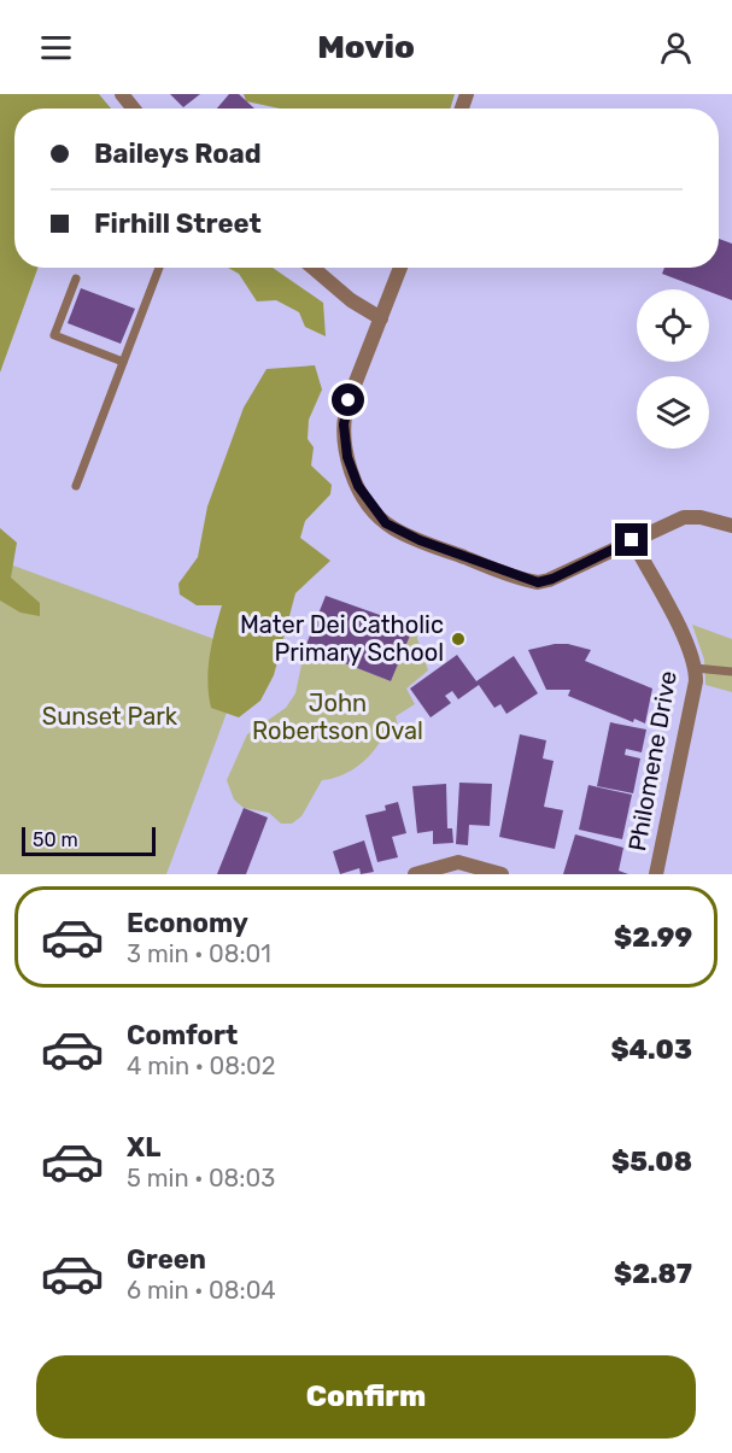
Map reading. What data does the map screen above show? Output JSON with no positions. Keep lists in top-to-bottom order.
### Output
{
  "streets": {
    "street": ["Philomene Drive"]
  },
  "parks": ["John Robertson Oval", "Sunset Park"],
  "places": ["Mater Dei Catholic Primary School"],
  "scale_bar": "50 m",
  "page": {
    "header": "Movio",
    "banner": ["Baileys Road", "Firhill Street"],
    "scale": "50 m",
    "list": [
      {
        "name": "Economy",
        "note": "3 min · 08:01",
        "value": "$2.99"
      },
      {
        "name": "Comfort",
        "note": "4 min · 08:02",
        "value": "$4.03"
      },
      {
        "name": "XL",
        "note": "5 min · 08:03",
        "value": "$5.08"
      },
      {
        "name": "Green",
        "note": "6 min · 08:04",
        "value": "$2.87"
      }
    ],
    "buttons": "Confirm"
  }
}
